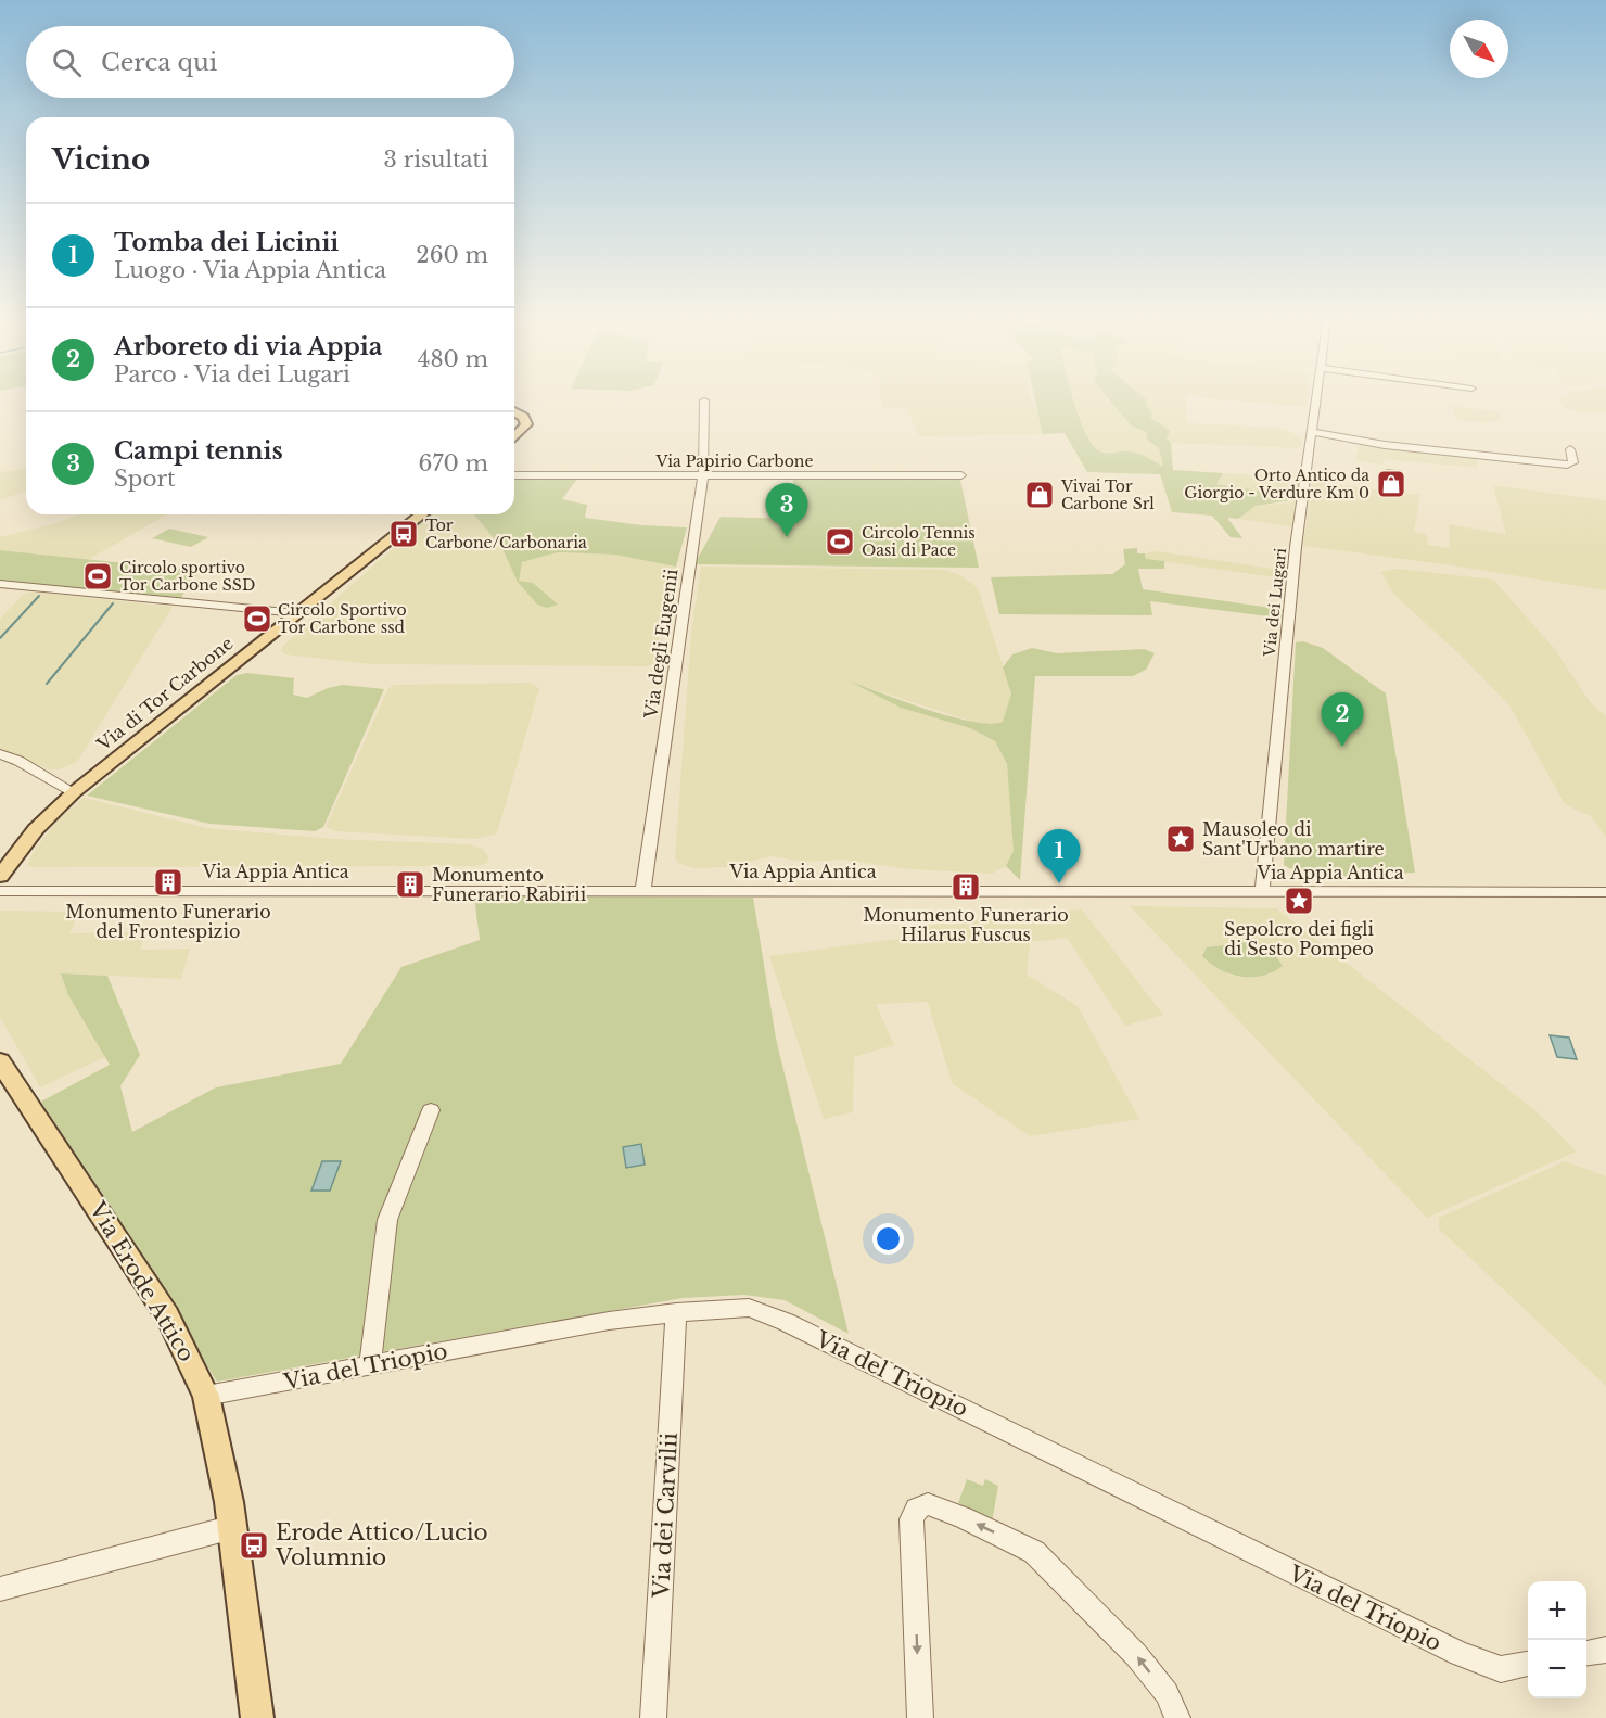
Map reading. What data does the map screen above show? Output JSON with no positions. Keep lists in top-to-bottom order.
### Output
{
  "streets": {
    "main road": ["Via di Tor Carbone", "Via Erode Attico"],
    "street": [
      "Via Papirio Carbone",
      "Via dei Lugari",
      "Via degli Eugenii",
      "Via Appia Antica",
      "Via del Triopio",
      "Via dei Carvilii"
    ]
  },
  "crossings": [
    ["Via Papirio Carbone", "Via degli Eugenii"],
    ["Via dei Lugari", "Via Appia Antica"],
    ["Via degli Eugenii", "Via Appia Antica"],
    ["Via Erode Attico", "Via del Triopio"],
    ["Via del Triopio", "Via dei Carvilii"]
  ],
  "places": {
    "shop": ["Orto Antico da Giorgio - Verdure Km 0", "Vivai Tor Carbone Srl"],
    "bus stop": ["Tor Carbone/Carbonaria", "Erode Attico/Lucio Volumnio"],
    "sports": ["Circolo Tennis Oasi di Pace", "Circolo sportivo Tor Carbone SSD", "Circolo Sportivo Tor Carbone ssd"],
    "place": ["Mausoleo di Sant'Urbano martire", "Sepolcro dei figli di Sesto Pompeo"],
    "building": ["Monumento Funerario del Frontespizio", "Monumento Funerario Rabirii", "Monumento Funerario Hilarus Fuscus"]
  },
  "north": "bottom right",
  "page": {
    "search": "Cerca qui",
    "heading": ["Vicino", "3 risultati"],
    "list": [
      {
        "mark": "1",
        "name": "Tomba dei Licinii",
        "note": "Luogo · Via Appia Antica",
        "value": "260 m"
      },
      {
        "mark": "2",
        "name": "Arboreto di via Appia",
        "note": "Parco · Via dei Lugari",
        "value": "480 m"
      },
      {
        "mark": "3",
        "name": "Campi tennis",
        "note": "Sport",
        "value": "670 m"
      }
    ],
    "pins": ["3", "2", "1"],
    "map_buttons": ["+", "−"]
  }
}
